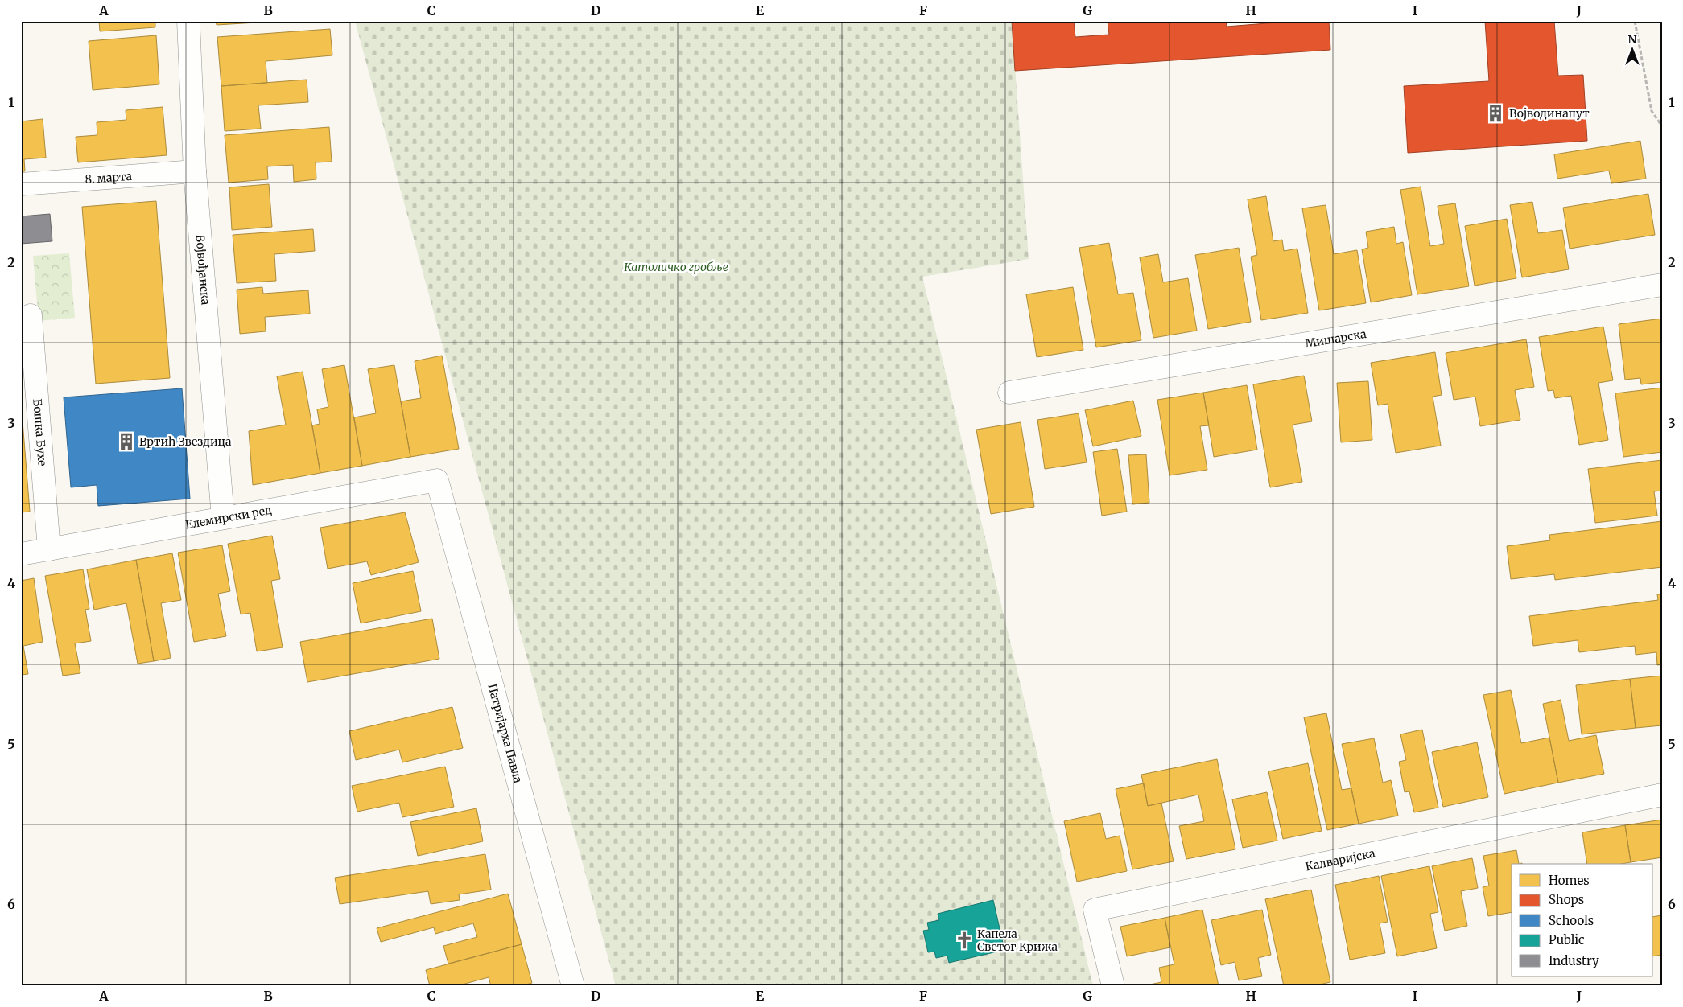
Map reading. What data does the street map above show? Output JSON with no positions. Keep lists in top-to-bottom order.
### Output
{
  "streets": {
    "street": [
      "8. марта",
      "Војвођанска",
      "Мишарска",
      "Бошка Бухе",
      "Елемирски ред",
      "Патријарха Павла",
      "Калваријска"
    ]
  },
  "crossings": [
    ["8. марта", "Војвођанска"],
    ["Војвођанска", "Елемирски ред"],
    ["Бошка Бухе", "Елемирски ред"],
    ["Елемирски ред", "Патријарха Павла"]
  ],
  "parks": ["Католичко гробље"],
  "places": {
    "building": ["Војводинапут", "Вртић Звездица"],
    "church": ["Капела Светог Крижа"]
  },
  "legend": [
    "Homes",
    "Shops",
    "Schools",
    "Public",
    "Industry"
  ],
  "north": "top",
  "grid": {
    "columns": [
      "A",
      "B",
      "C",
      "D",
      "E",
      "F",
      "G",
      "H",
      "I",
      "J"
    ],
    "rows": [
      "1",
      "2",
      "3",
      "4",
      "5",
      "6"
    ]
  }
}
